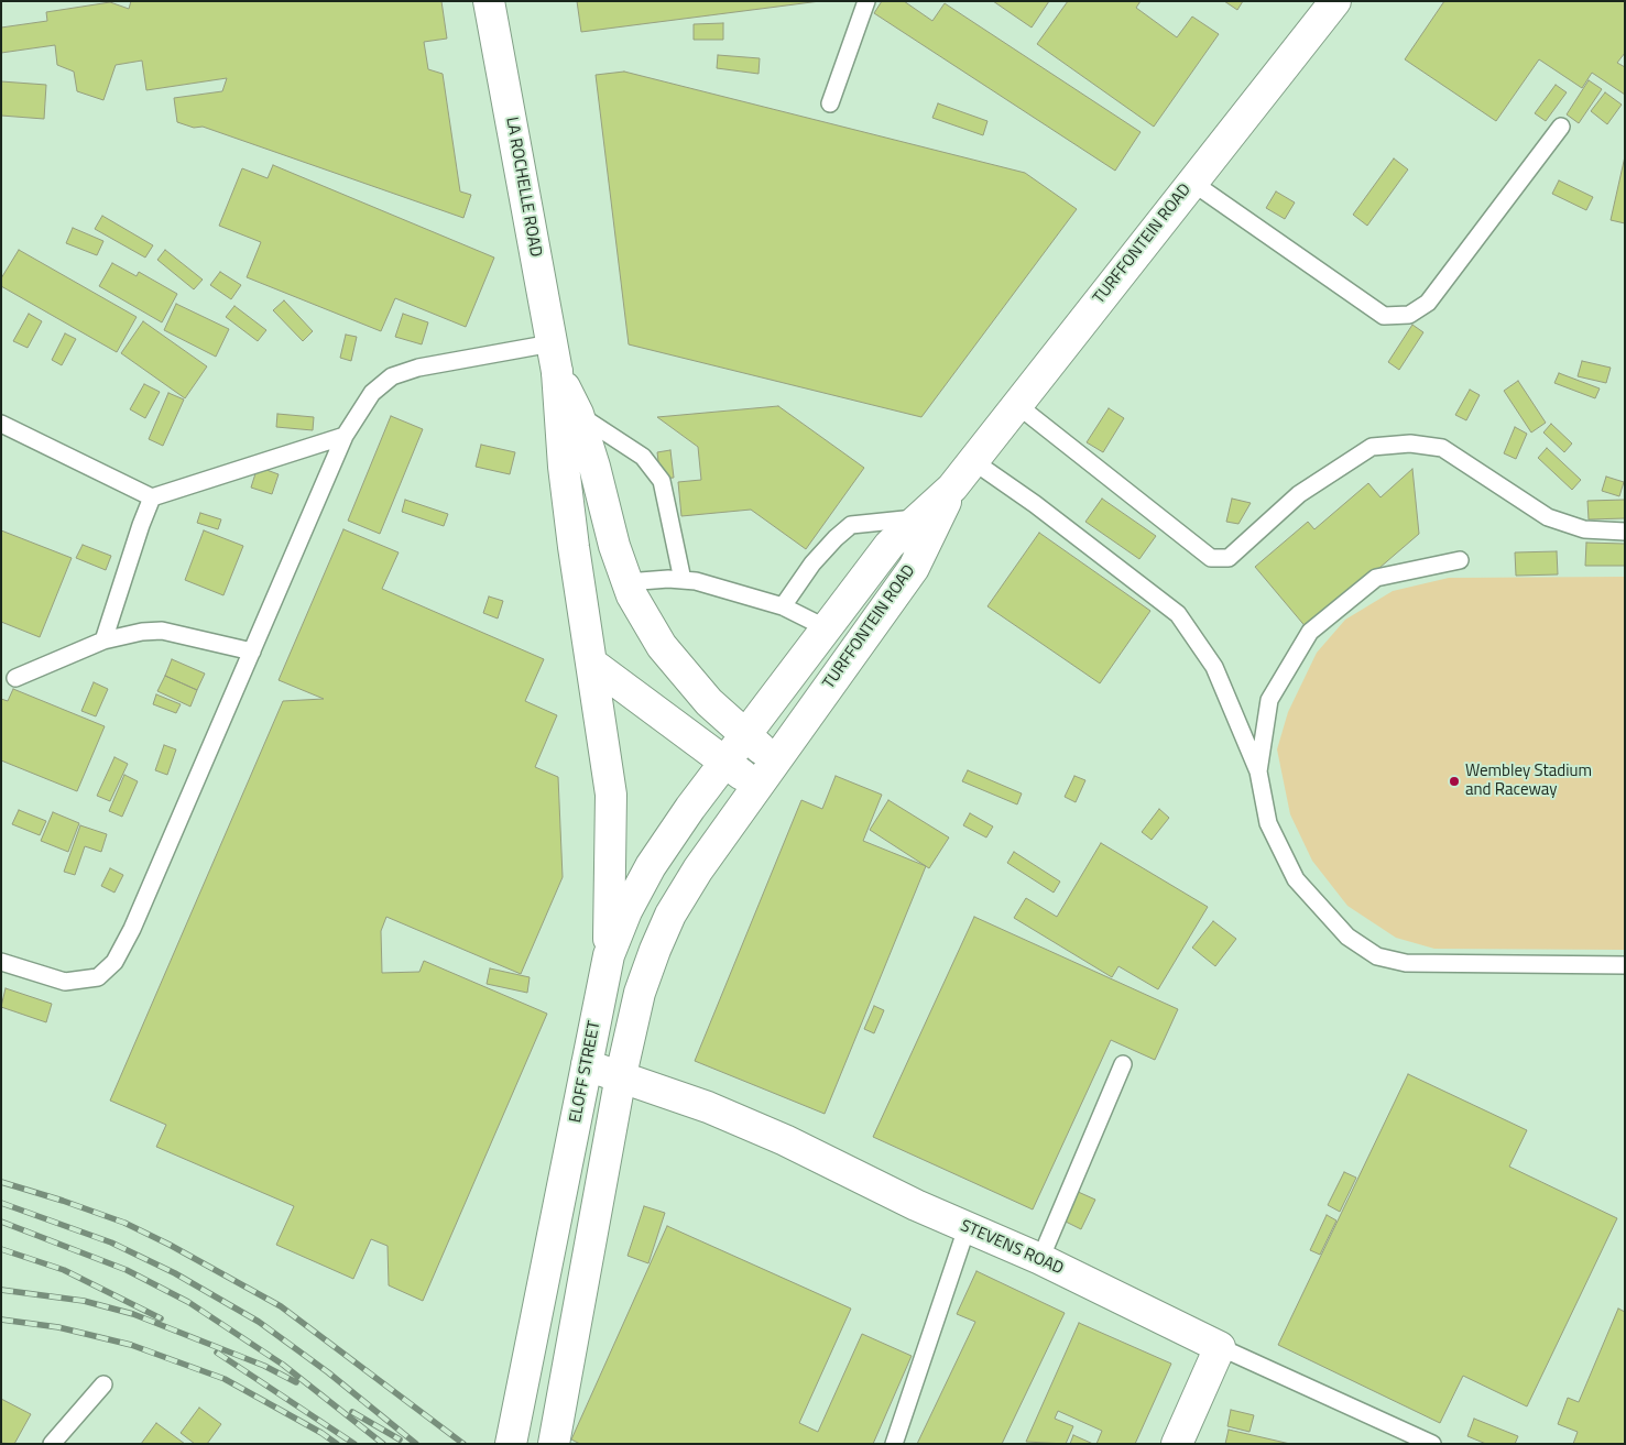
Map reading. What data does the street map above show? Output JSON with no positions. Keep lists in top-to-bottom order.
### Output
{
  "streets": {
    "street": [
      "LA ROCHELLE ROAD",
      "TURFFONTEIN ROAD",
      "ELOFF STREET",
      "STEVENS ROAD"
    ]
  },
  "crossings": [
    ["TURFFONTEIN ROAD", "ELOFF STREET"],
    ["ELOFF STREET", "STEVENS ROAD"]
  ],
  "places": ["Wembley Stadium and Raceway"]
}
